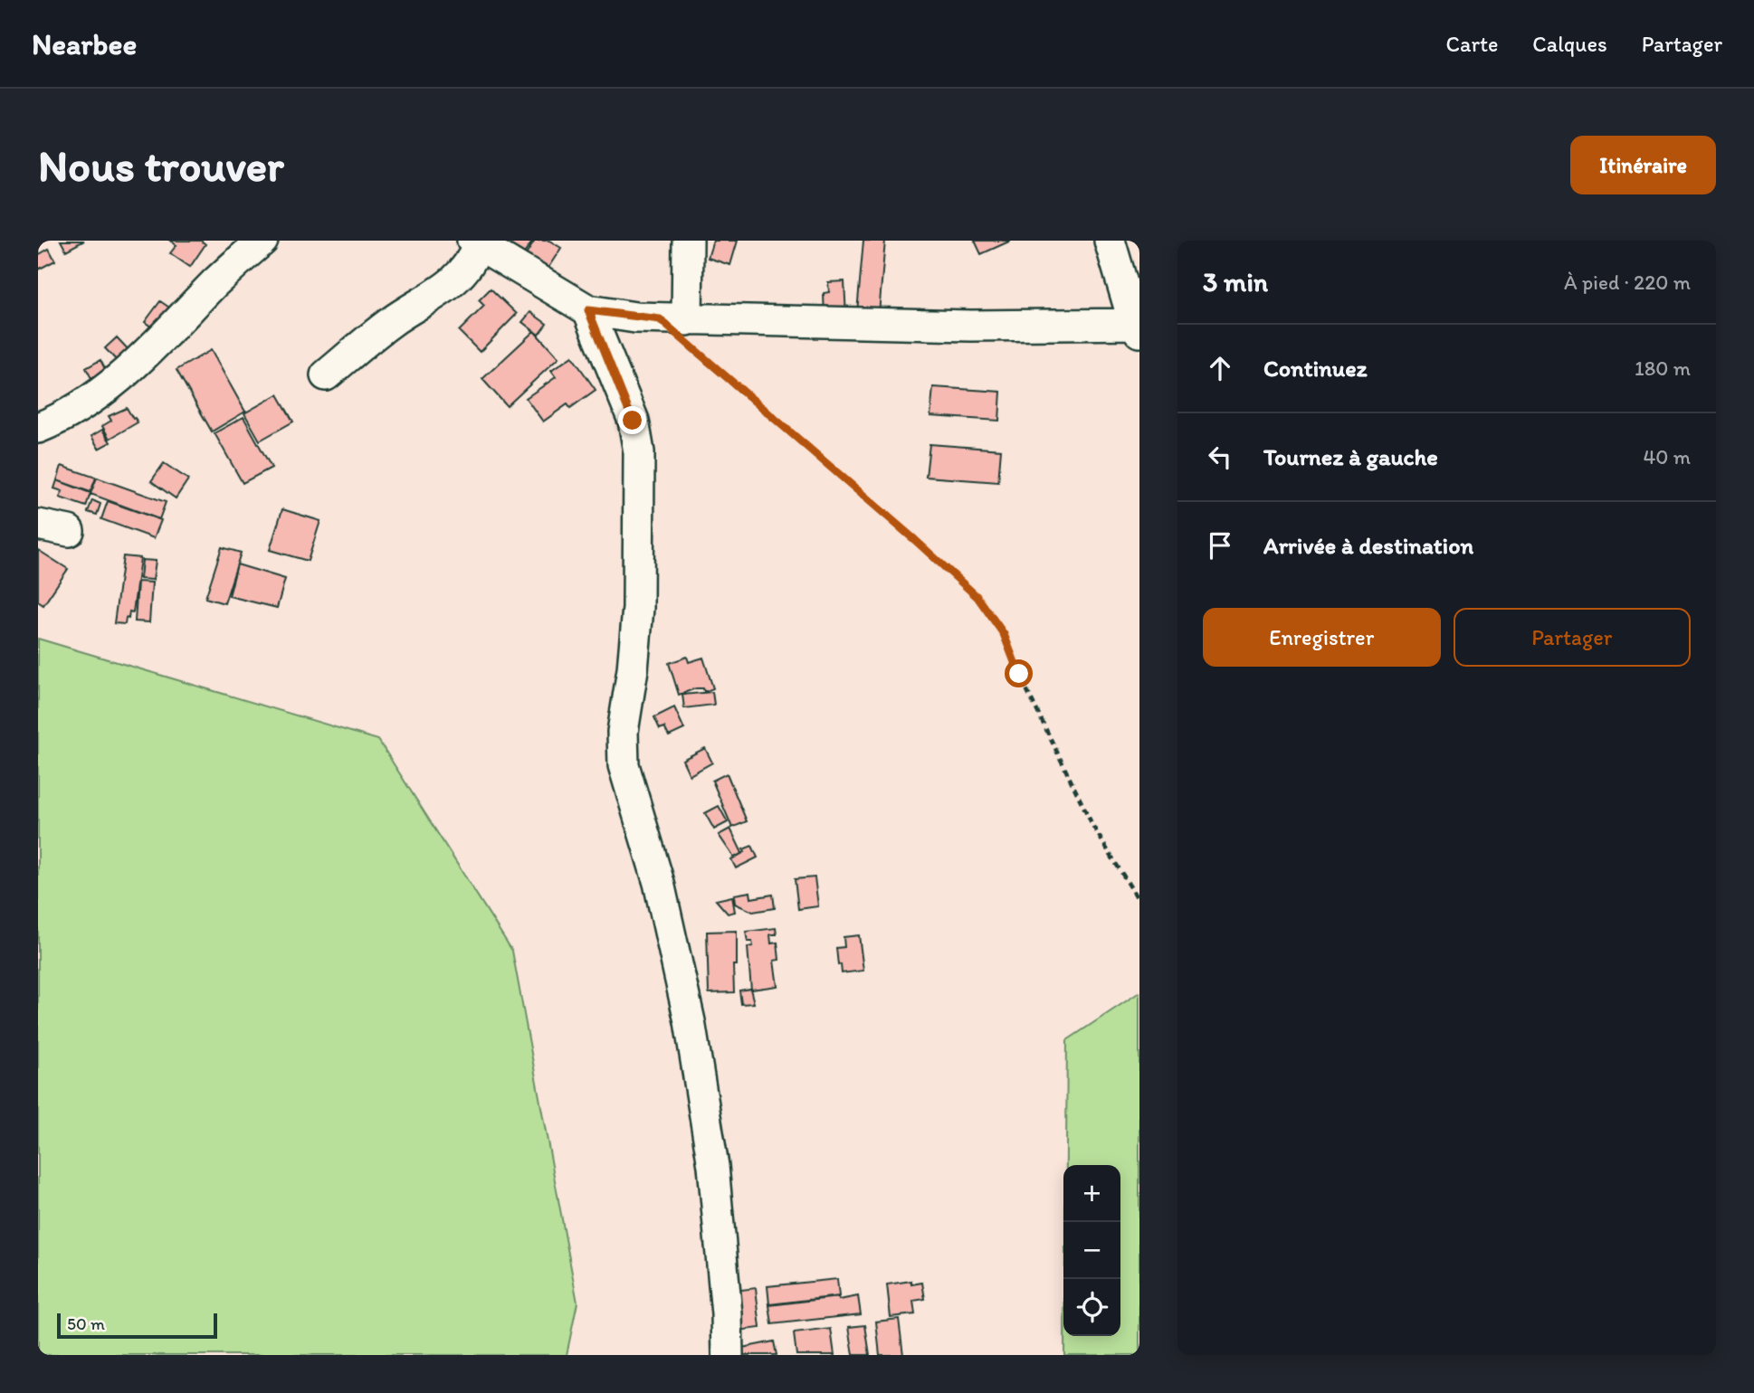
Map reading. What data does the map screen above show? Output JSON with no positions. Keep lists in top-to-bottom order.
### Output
{
  "scale_bar": "50 m",
  "page": {
    "header": "Nearbee",
    "nav": ["Carte", "Calques", "Partager"],
    "buttons": [
      "Itinéraire",
      ["Enregistrer", "Partager"]
    ],
    "title": "Nous trouver",
    "heading": ["3 min", "À pied · 220 m"],
    "list": [
      ["Continuez", "180 m"],
      ["Tournez à gauche", "40 m"],
      "Arrivée à destination"
    ],
    "map_buttons": ["+", "−"],
    "scale": "50 m"
  }
}
